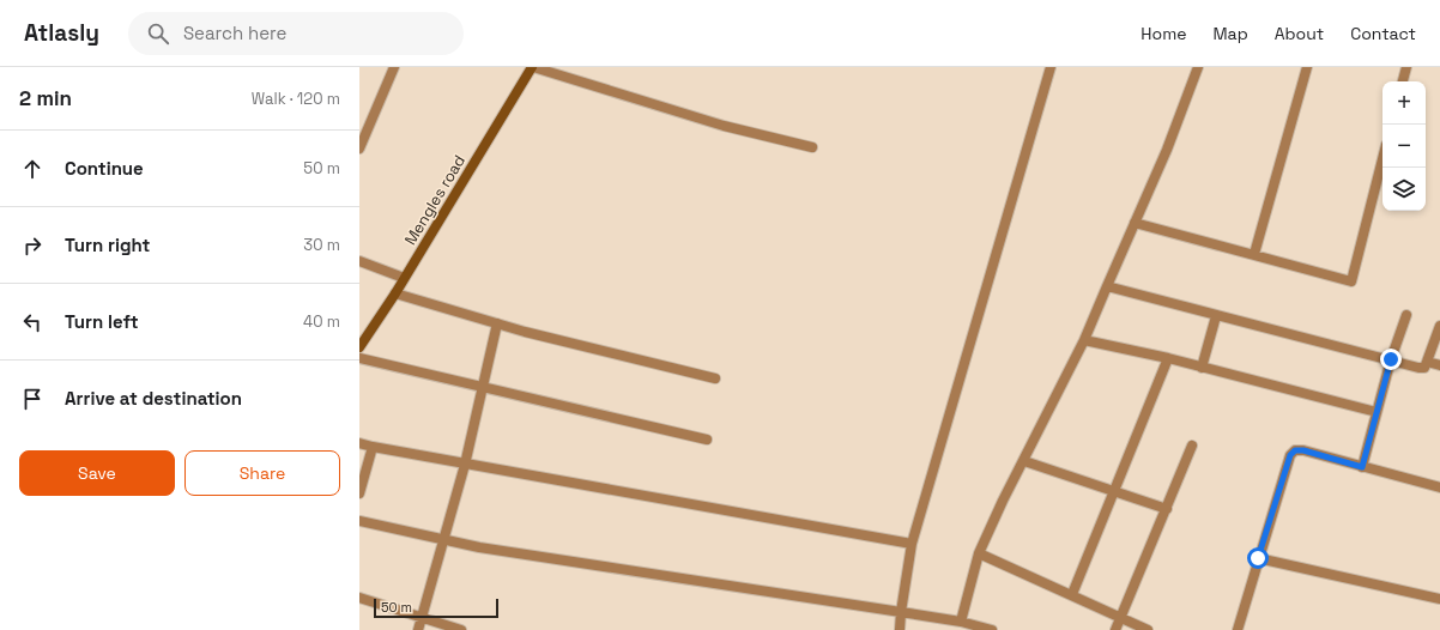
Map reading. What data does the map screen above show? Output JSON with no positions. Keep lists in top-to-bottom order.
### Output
{
  "streets": {
    "main road": ["Mengles road"]
  },
  "scale_bar": "50 m",
  "page": {
    "header": "Atlasly",
    "search": "Search here",
    "nav": [
      "Home",
      "Map",
      "About",
      "Contact"
    ],
    "heading": ["2 min", "Walk · 120 m"],
    "map_buttons": ["+", "−"],
    "list": [
      ["Continue", "50 m"],
      ["Turn right", "30 m"],
      ["Turn left", "40 m"],
      "Arrive at destination"
    ],
    "buttons": ["Save", "Share"],
    "scale": "50 m"
  }
}
